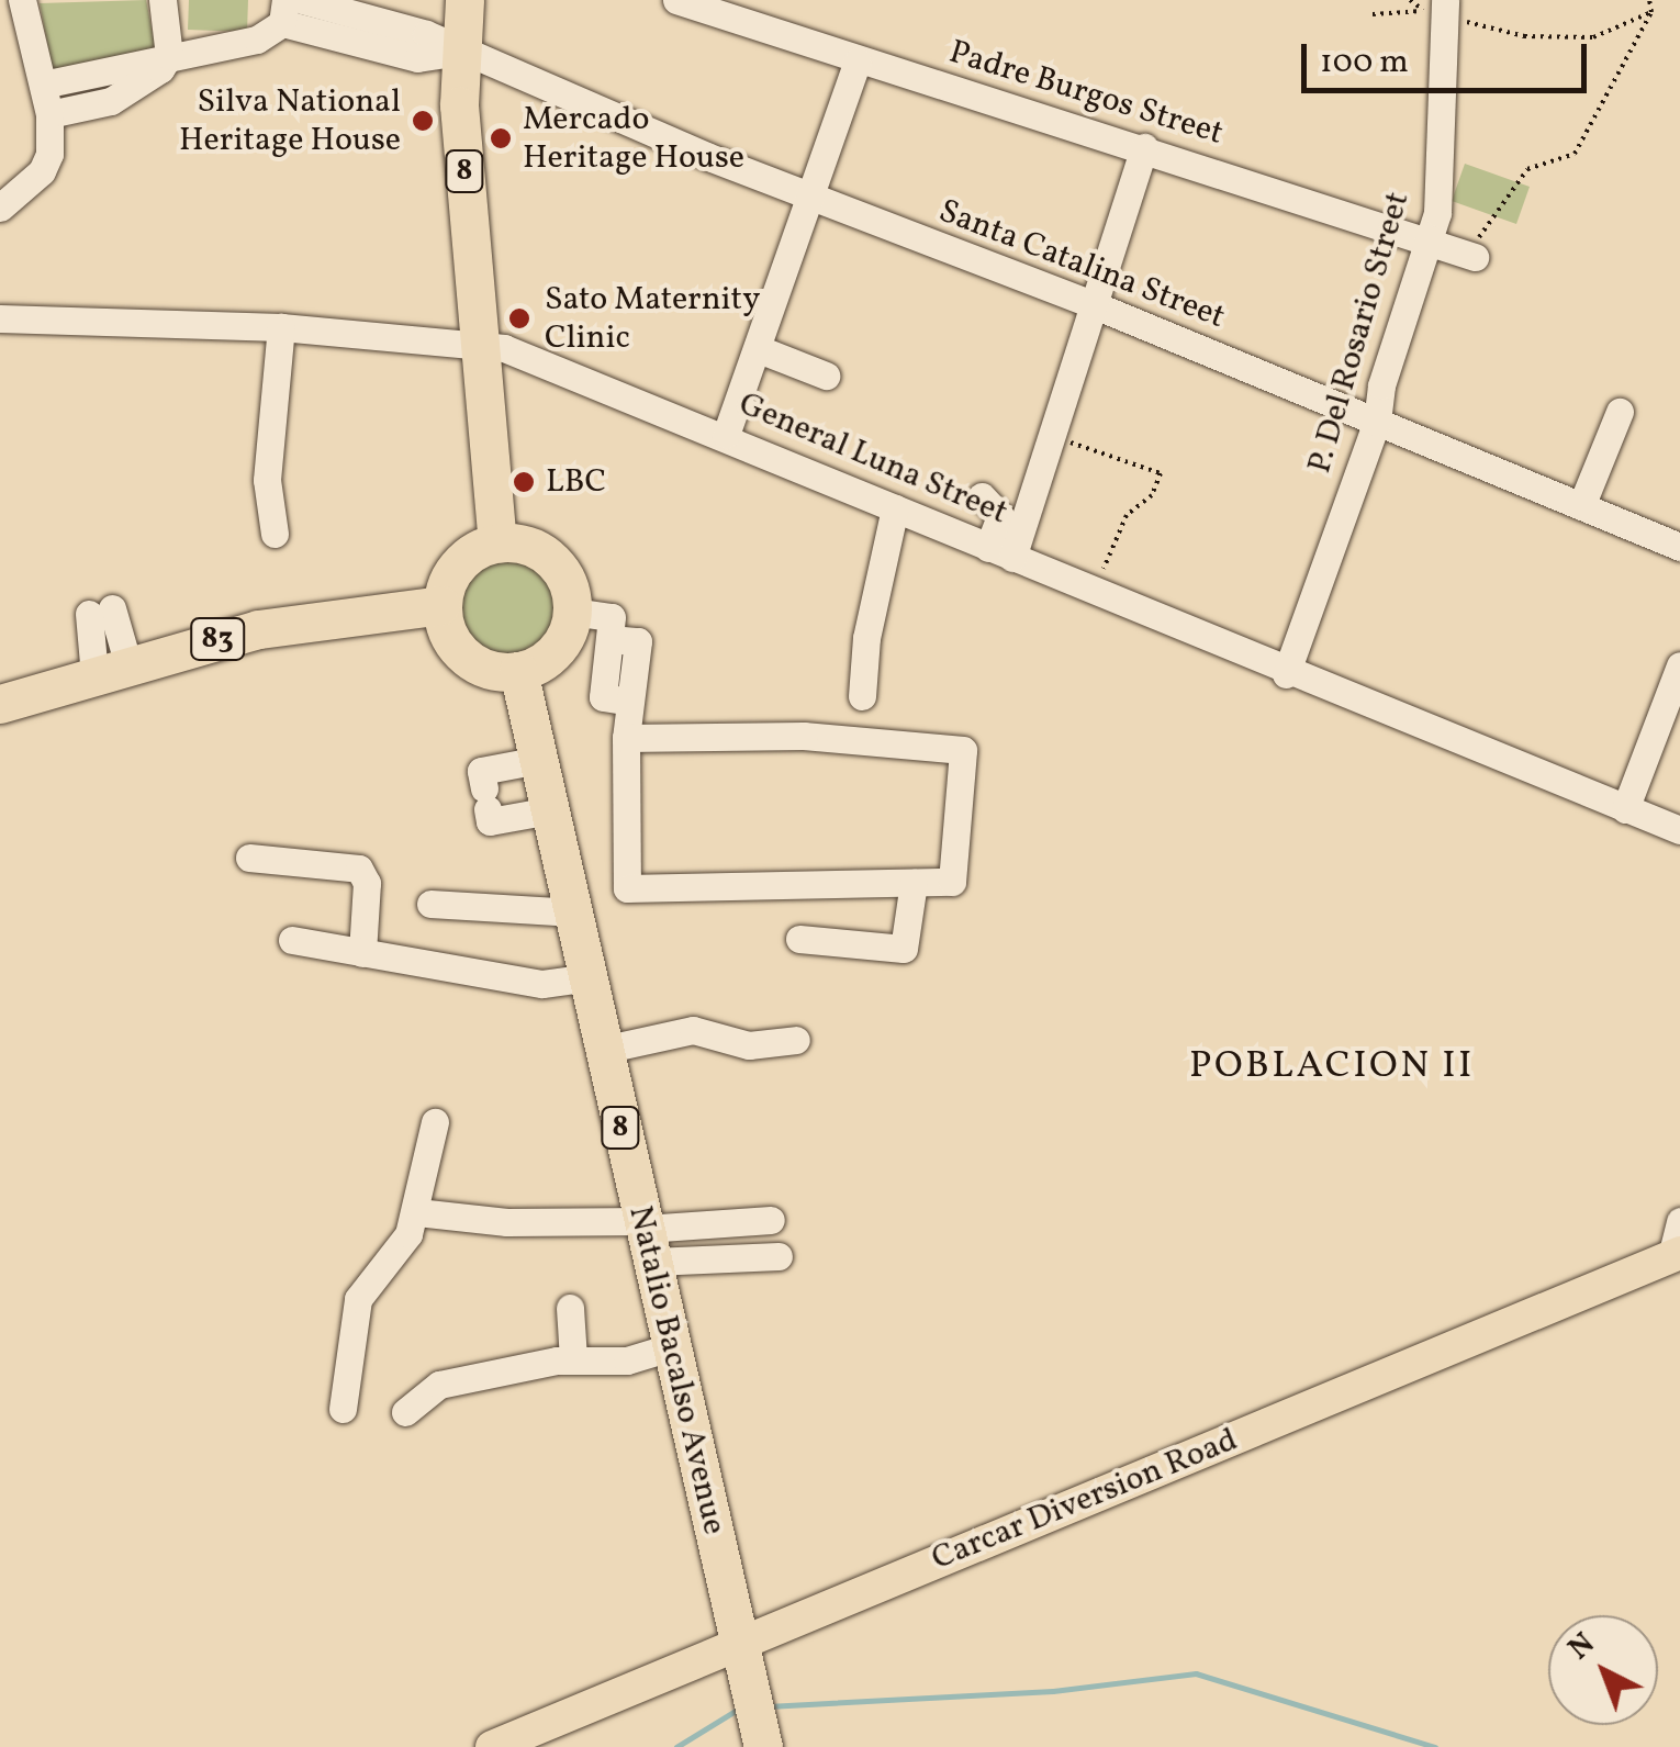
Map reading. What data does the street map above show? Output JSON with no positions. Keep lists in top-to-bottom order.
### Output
{
  "streets": {
    "highway": ["8", "83", "Natalio Bacalso Avenue"],
    "main road": ["Carcar Diversion Road"],
    "street": [
      "Padre Burgos Street",
      "Santa Catalina Street",
      "P. Del Rosario Street",
      "General Luna Street"
    ]
  },
  "crossings": [
    ["Padre Burgos Street", "P. Del Rosario Street"],
    ["8", "Santa Catalina Street"],
    ["8", "General Luna Street"],
    ["8", "83"],
    ["8", "Natalio Bacalso Avenue"],
    ["Santa Catalina Street", "P. Del Rosario Street"],
    ["P. Del Rosario Street", "General Luna Street"],
    ["83", "Natalio Bacalso Avenue"],
    ["Natalio Bacalso Avenue", "Carcar Diversion Road"]
  ],
  "districts": ["POBLACION II"],
  "places": [
    "Silva National Heritage House",
    "Mercado Heritage House",
    "Sato Maternity Clinic",
    "LBC"
  ],
  "scale_bar": "100 m",
  "north": "top left"
}
